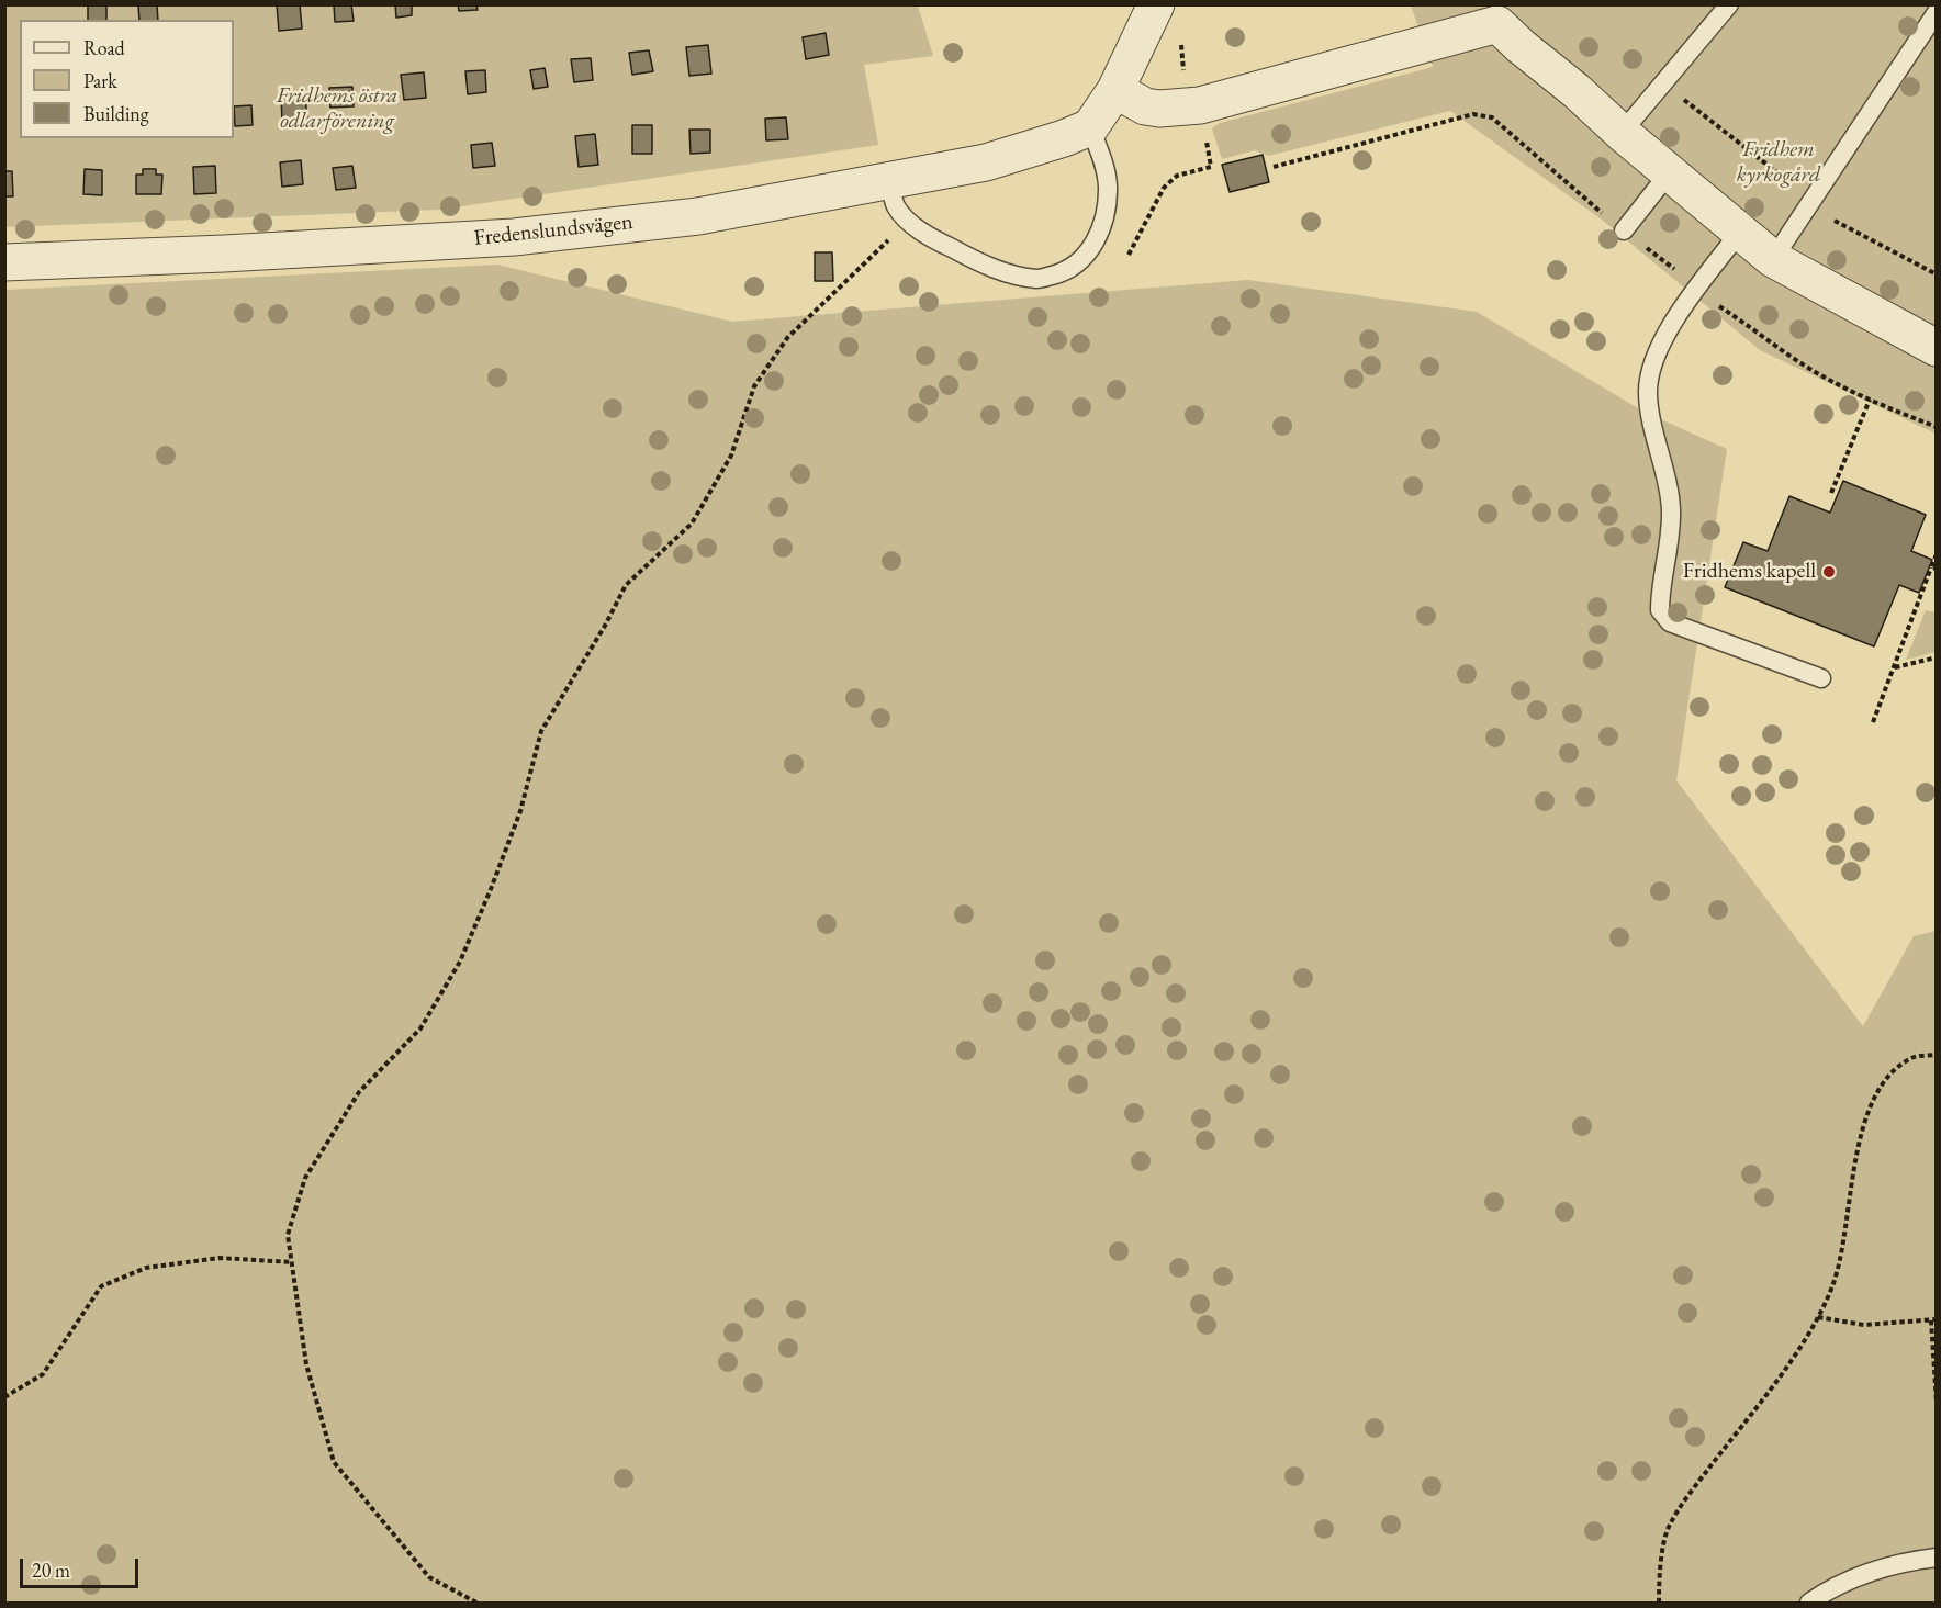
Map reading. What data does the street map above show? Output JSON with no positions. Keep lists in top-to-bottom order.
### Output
{
  "streets": {
    "street": ["Fredenslundsvägen"]
  },
  "parks": ["Fridhems östra odlarförening", "Fridhem kyrkogård"],
  "places": ["Fridhems kapell"],
  "legend": ["Road", "Park", "Building"],
  "scale_bar": "20 m"
}
